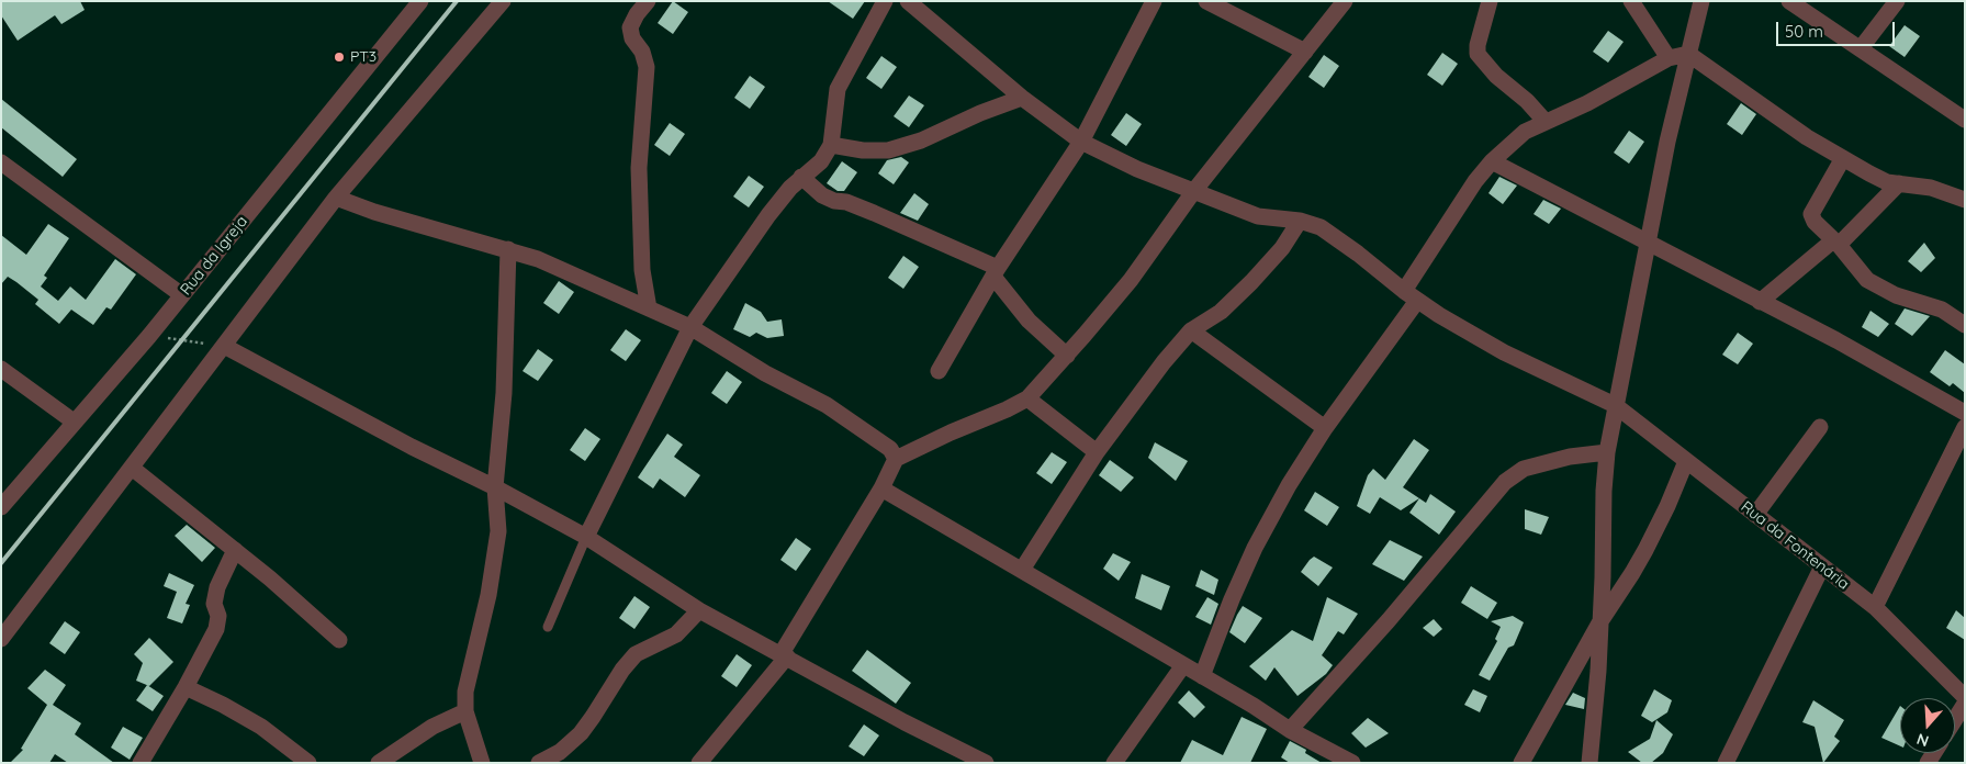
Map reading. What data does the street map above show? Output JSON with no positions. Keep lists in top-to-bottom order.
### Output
{
  "streets": {
    "street": ["Rua da Igreja", "Rua da Fontenária"]
  },
  "places": ["PT3"],
  "scale_bar": "50 m",
  "north": "bottom"
}
